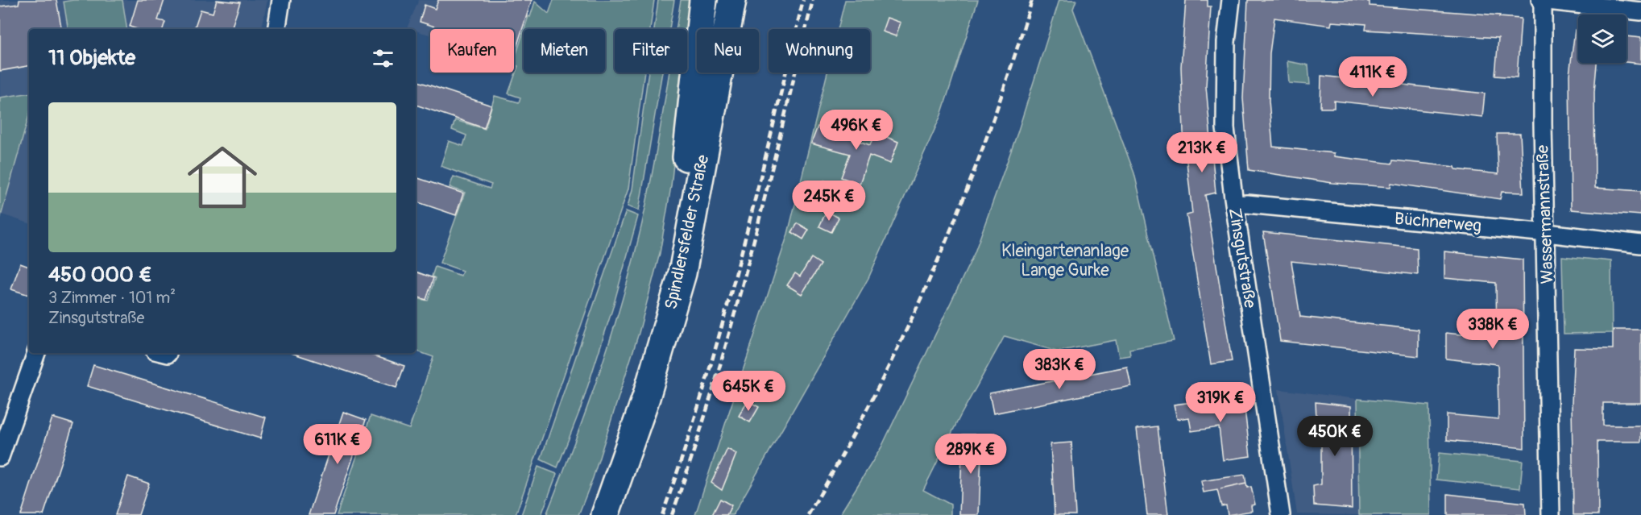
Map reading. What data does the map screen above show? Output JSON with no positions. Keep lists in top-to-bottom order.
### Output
{
  "streets": {
    "highway": ["Spindlersfelder Straße"],
    "street": ["Wassermannstraße", "Büchnerweg", "Zinsgutstraße"]
  },
  "crossings": [
    ["Wassermannstraße", "Büchnerweg"],
    ["Büchnerweg", "Zinsgutstraße"]
  ],
  "parks": ["Kleingartenanlage Lange Gurke"],
  "page": {
    "chip": [
      "Kaufen",
      "Mieten",
      "Filter",
      "Neu",
      "Wohnung"
    ],
    "heading": "11 Objekte",
    "price": [
      "411K €",
      "496K €",
      "213K €",
      "245K €",
      "338K €",
      "383K €",
      "645K €",
      "319K €",
      "450K €",
      "611K €",
      "289K €"
    ],
    "list": [
      {
        "name": "450 000 €",
        "note": "3 Zimmer · 101 m² · Zinsgutstraße"
      }
    ]
  }
}
